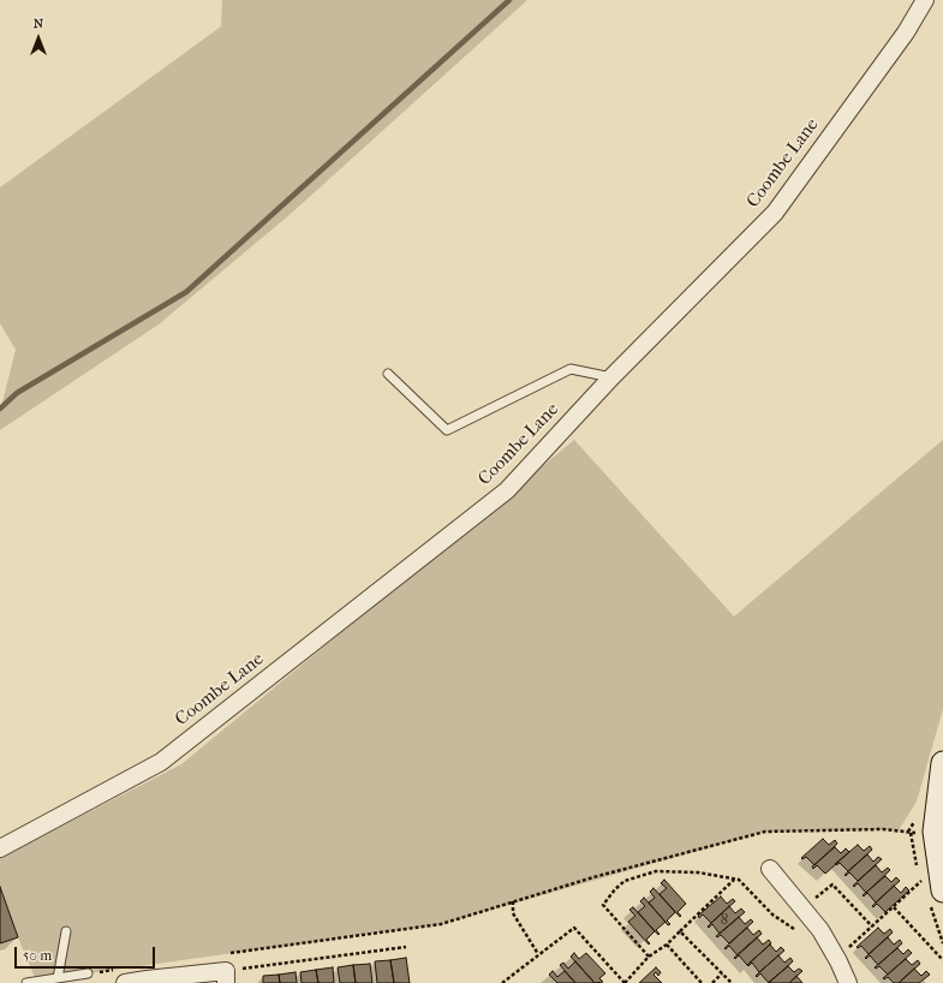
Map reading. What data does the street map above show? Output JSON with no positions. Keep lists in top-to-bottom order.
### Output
{
  "streets": {
    "street": ["Coombe Lane"]
  },
  "house_numbers": ["8"],
  "scale_bar": "50 m",
  "north": "top"
}
